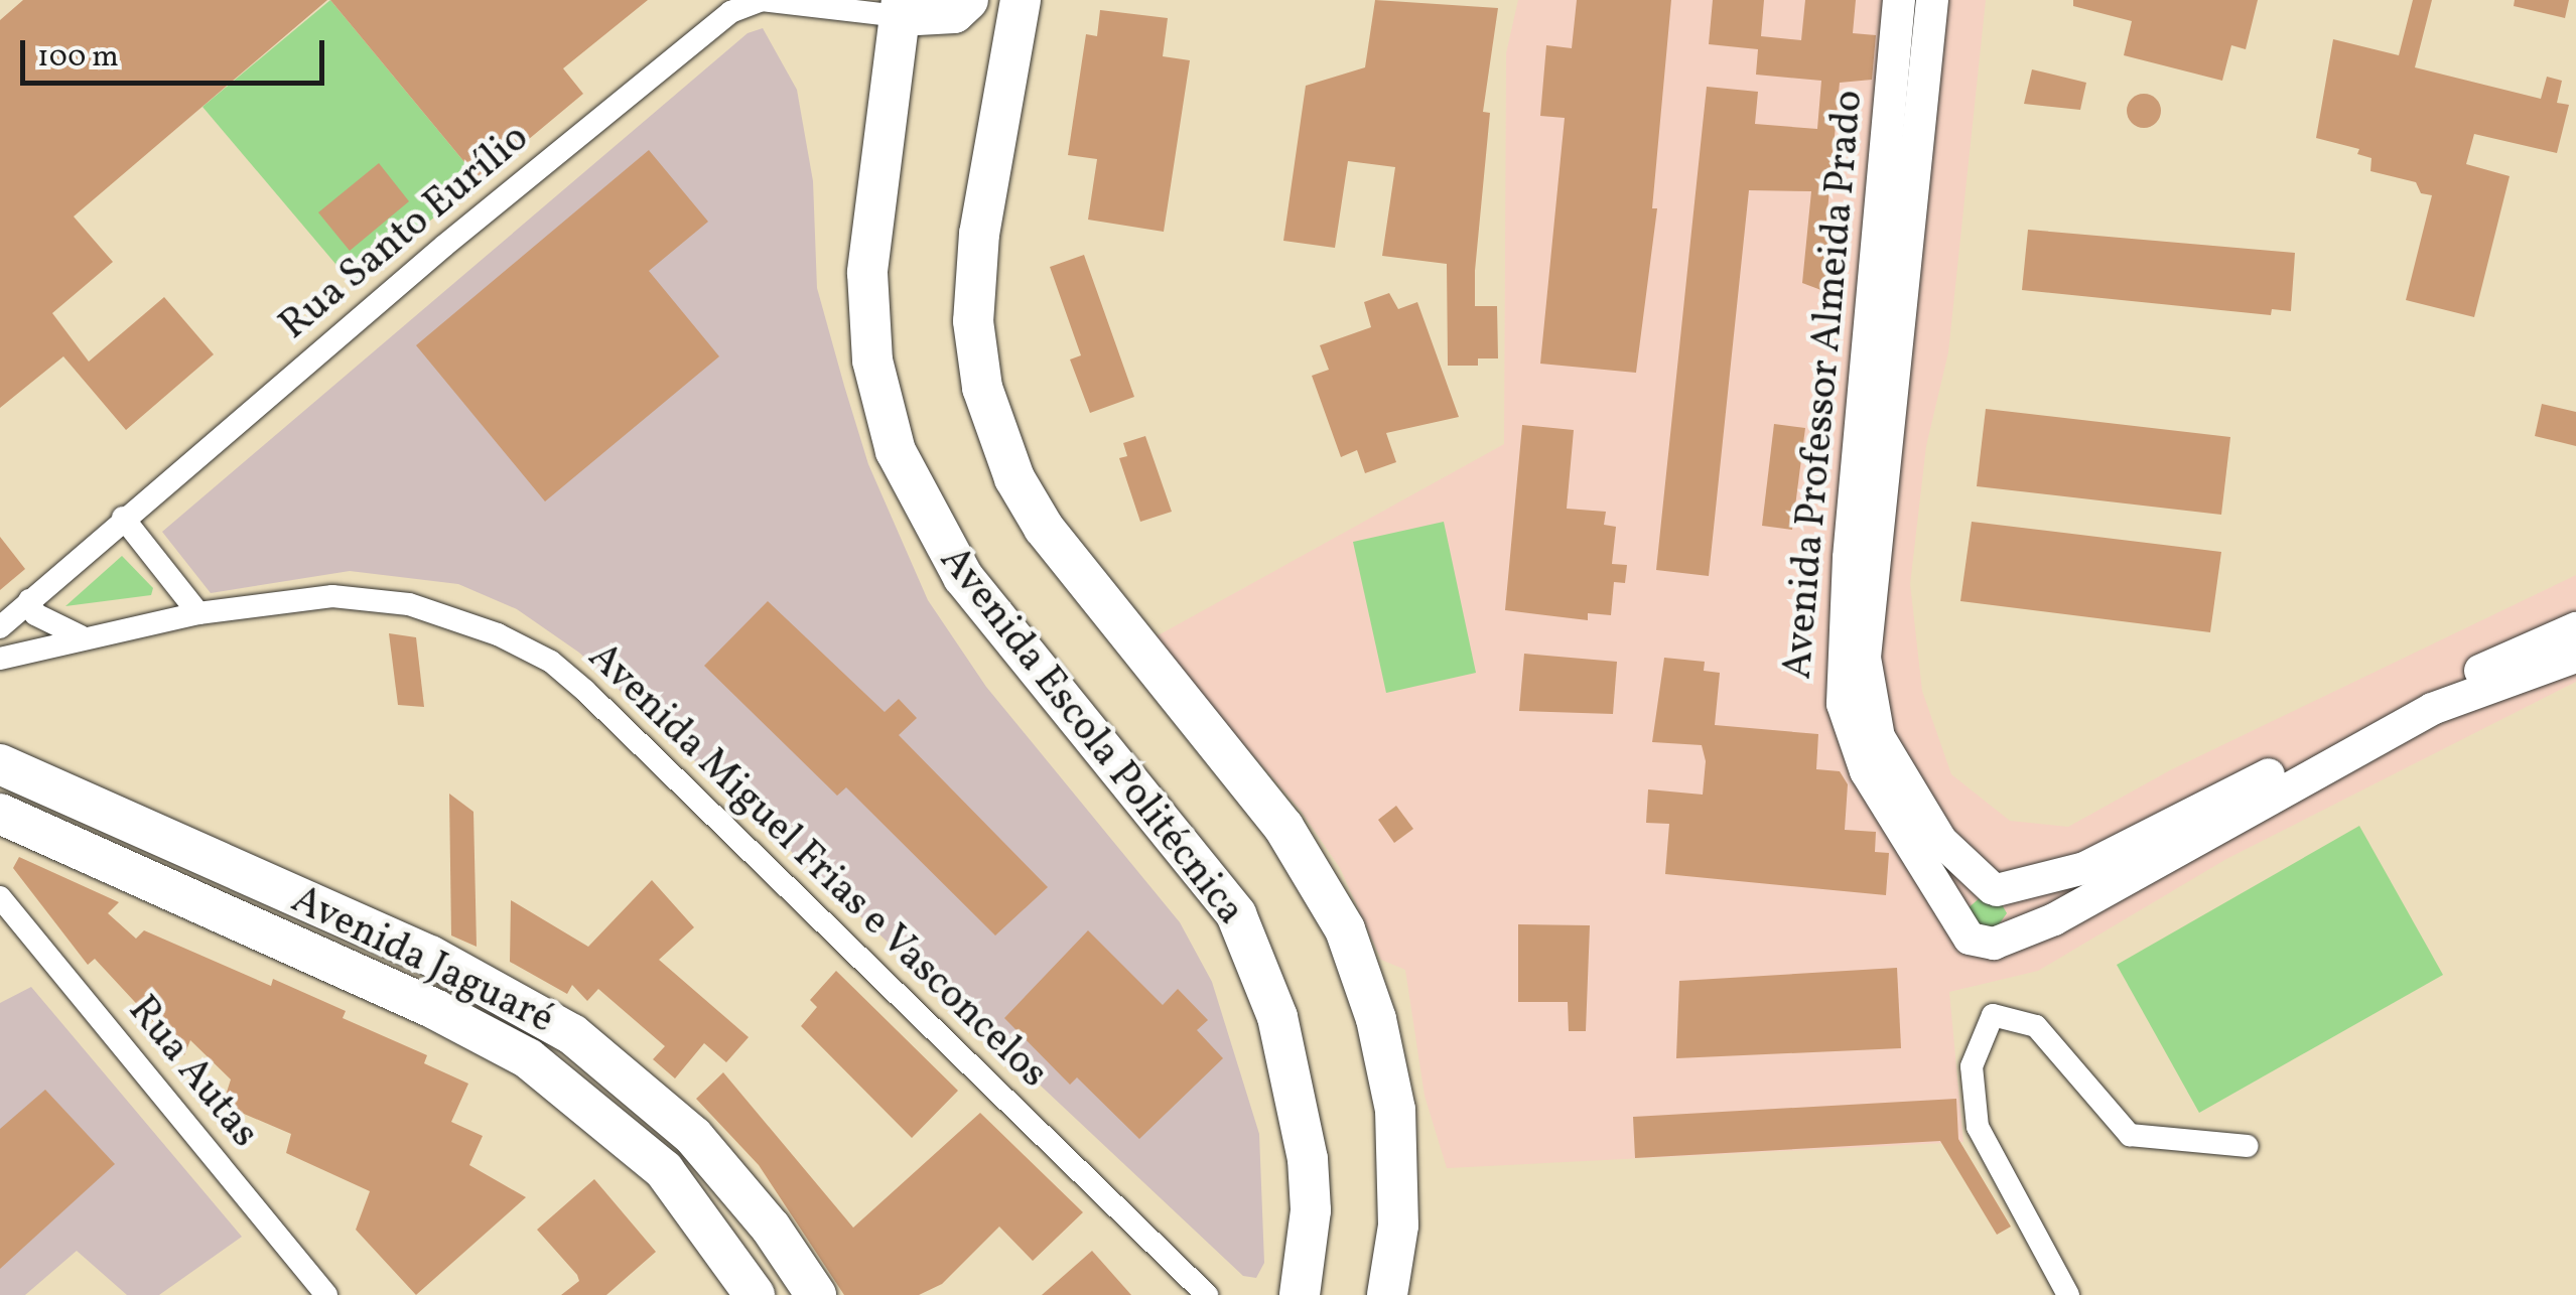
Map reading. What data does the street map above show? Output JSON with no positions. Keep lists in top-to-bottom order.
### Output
{
  "streets": {
    "highway": ["Avenida Escola Politécnica", "Avenida Jaguaré"],
    "street": [
      "Rua Santo Eurílio",
      "Avenida Professor Almeida Prado",
      "Avenida Miguel Frias e Vasconcelos",
      "Rua Autas"
    ]
  },
  "crossings": [
    ["Rua Santo Eurílio", "Avenida Escola Politécnica"]
  ],
  "scale_bar": "100 m"
}
